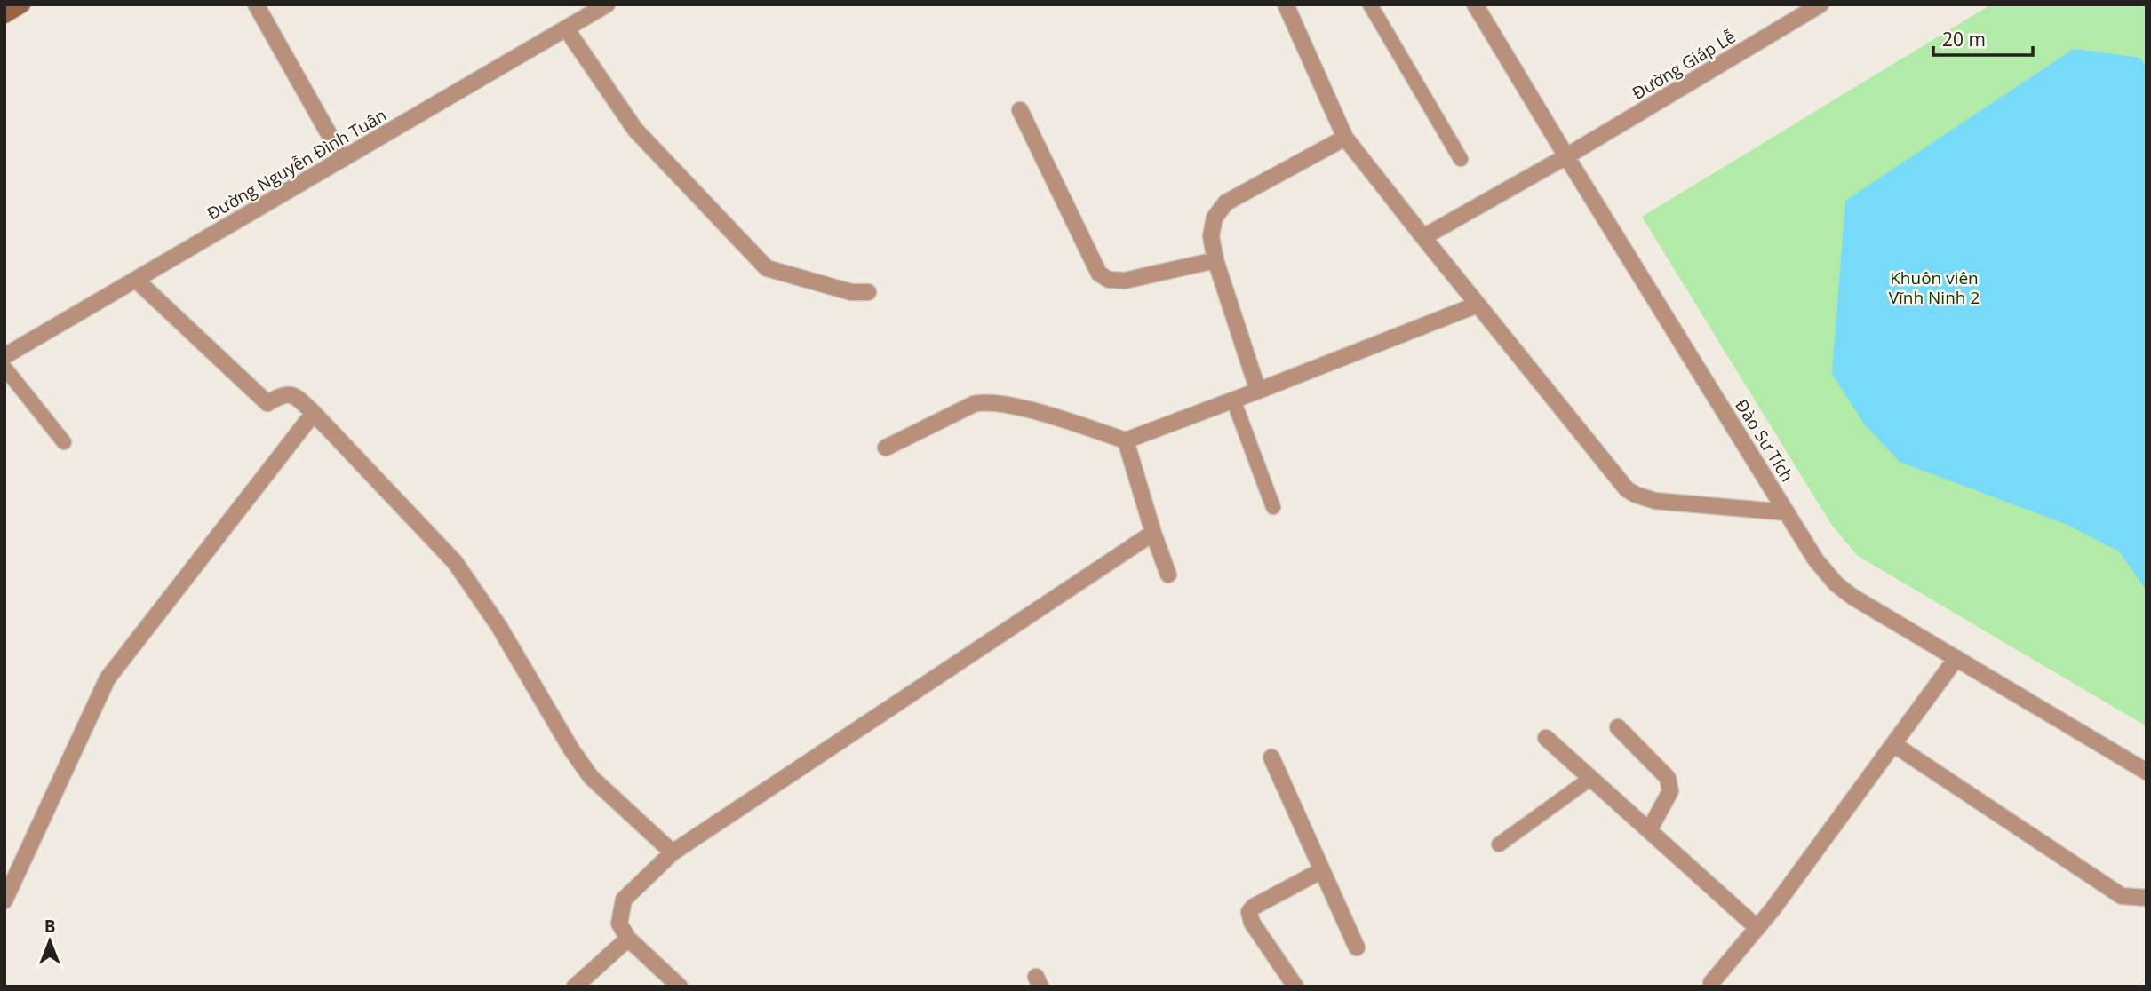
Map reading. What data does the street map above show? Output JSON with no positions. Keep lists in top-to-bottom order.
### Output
{
  "streets": {
    "street": ["Đường Giáp Lễ", "Đường Nguyễn Đình Tuân", "Đào Sư Tích"]
  },
  "crossings": [
    ["Đường Giáp Lễ", "Đào Sư Tích"]
  ],
  "parks": ["Khuôn viên Vĩnh Ninh 2"],
  "scale_bar": "20 m",
  "north": "top"
}
